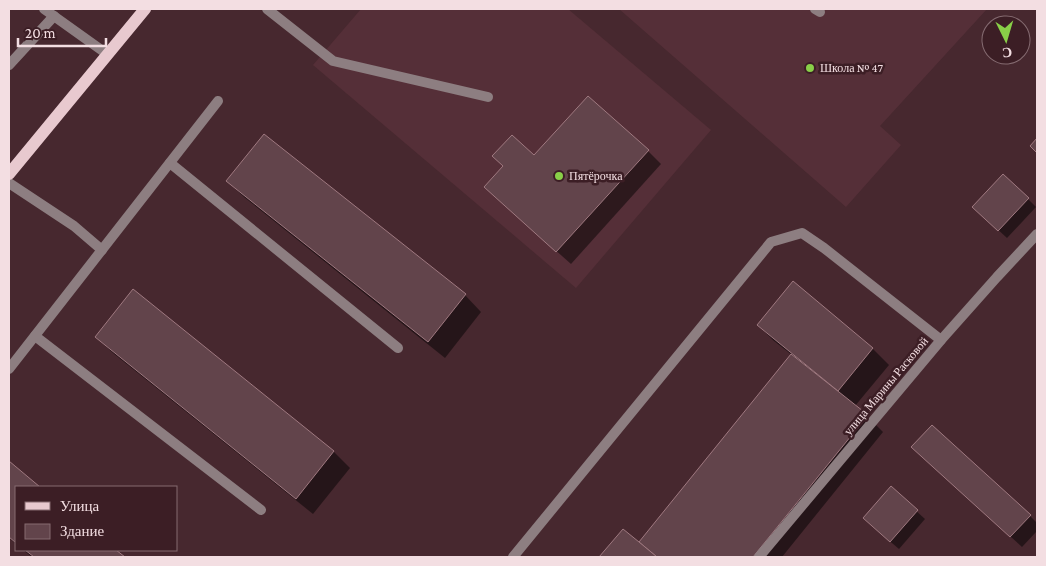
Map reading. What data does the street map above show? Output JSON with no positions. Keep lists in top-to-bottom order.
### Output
{
  "streets": {
    "street": ["улица Марины Расковой"]
  },
  "places": ["Школа № 47", "Пятёрочка"],
  "legend": ["Улица", "Здание"],
  "scale_bar": "20 m",
  "north": "bottom"
}
